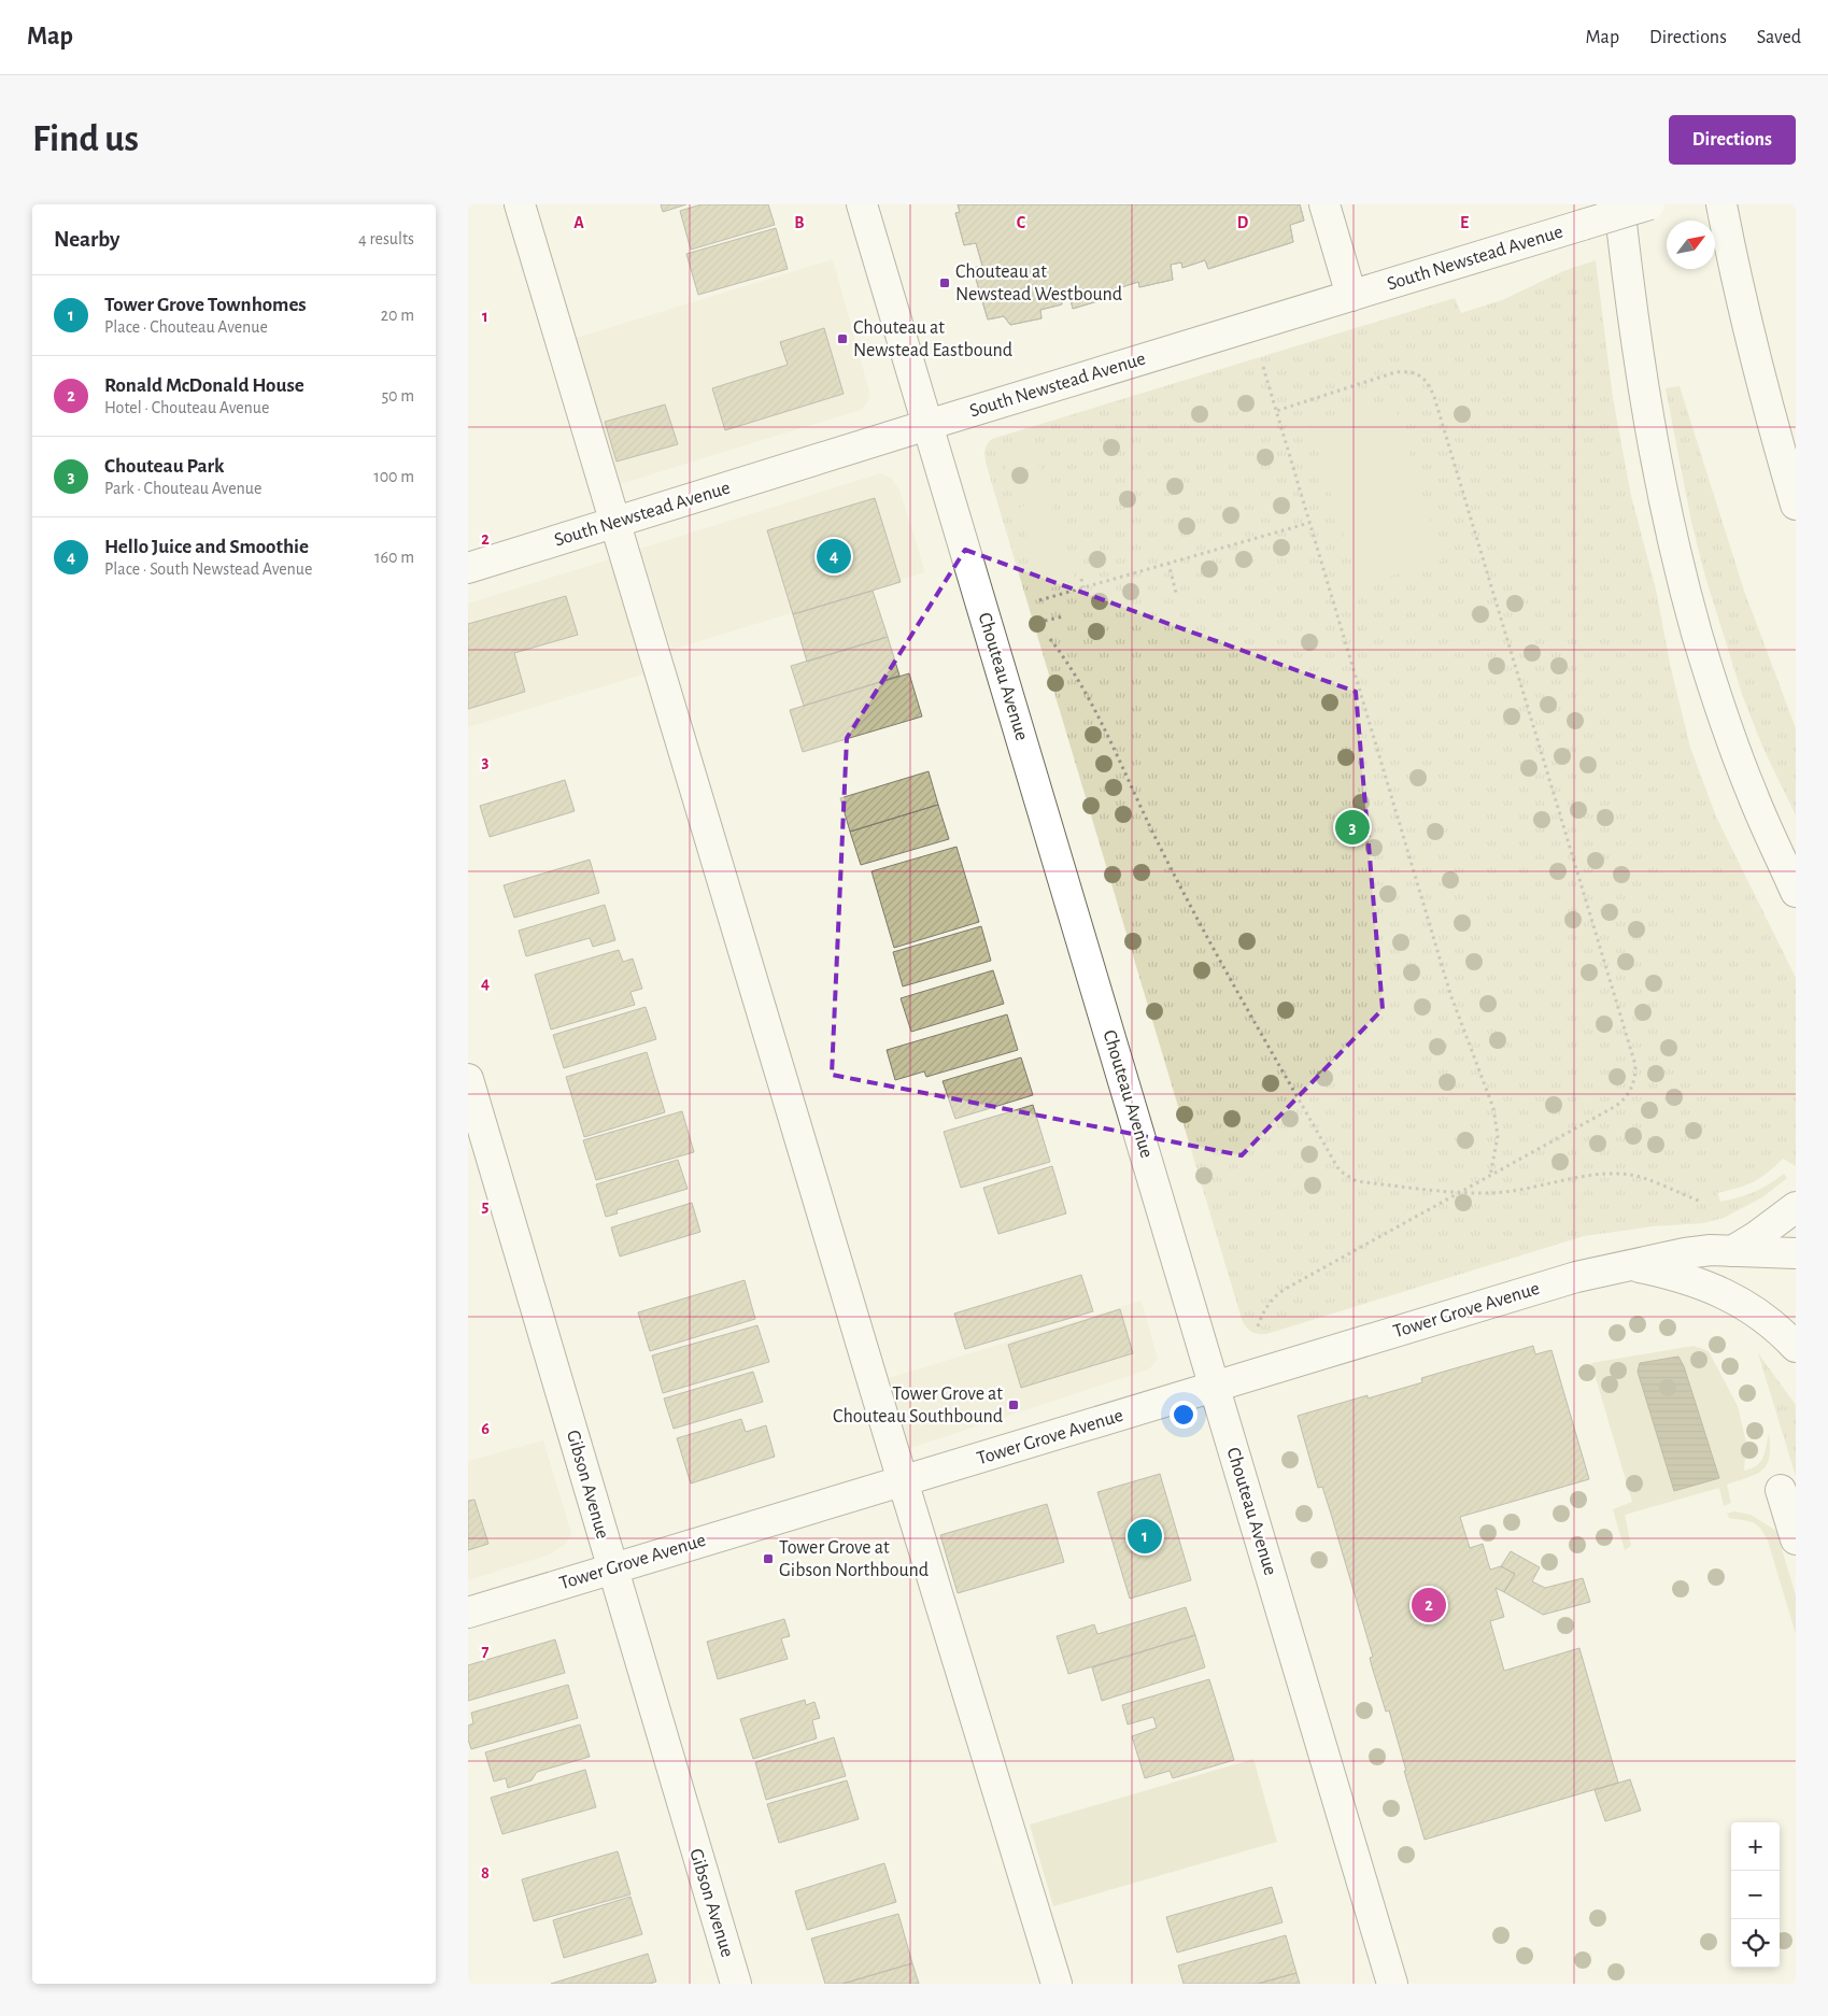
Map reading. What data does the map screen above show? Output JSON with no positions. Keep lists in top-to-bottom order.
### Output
{
  "streets": {
    "main road": [
      "South Newstead Avenue",
      "Chouteau Avenue",
      "Tower Grove Avenue",
      "Gibson Avenue"
    ]
  },
  "crossings": [
    ["South Newstead Avenue", "Chouteau Avenue"],
    ["Chouteau Avenue", "Tower Grove Avenue"],
    ["Tower Grove Avenue", "Gibson Avenue"]
  ],
  "places": {
    "transit": [
      "Chouteau at Newstead Westbound",
      "Chouteau at Newstead Eastbound",
      "Tower Grove at Chouteau Southbound",
      "Tower Grove at Gibson Northbound"
    ]
  },
  "north": "top right",
  "page": {
    "header": "Map",
    "nav": ["Map", "Directions", "Saved"],
    "buttons": "Directions",
    "title": "Find us",
    "heading": ["Nearby", "4 results"],
    "list": [
      {
        "mark": "1",
        "name": "Tower Grove Townhomes",
        "note": "Place · Chouteau Avenue",
        "value": "20 m"
      },
      {
        "mark": "2",
        "name": "Ronald McDonald House",
        "note": "Hotel · Chouteau Avenue",
        "value": "50 m"
      },
      {
        "mark": "3",
        "name": "Chouteau Park",
        "note": "Park · Chouteau Avenue",
        "value": "100 m"
      },
      {
        "mark": "4",
        "name": "Hello Juice and Smoothie",
        "note": "Place · South Newstead Avenue",
        "value": "160 m"
      }
    ],
    "pins": [
      "4",
      "3",
      "1",
      "2"
    ],
    "map_buttons": ["+", "−"]
  },
  "grid": {
    "columns": [
      "A",
      "B",
      "C",
      "D",
      "E"
    ],
    "rows": [
      "1",
      "2",
      "3",
      "4",
      "5",
      "6",
      "7",
      "8"
    ]
  }
}
